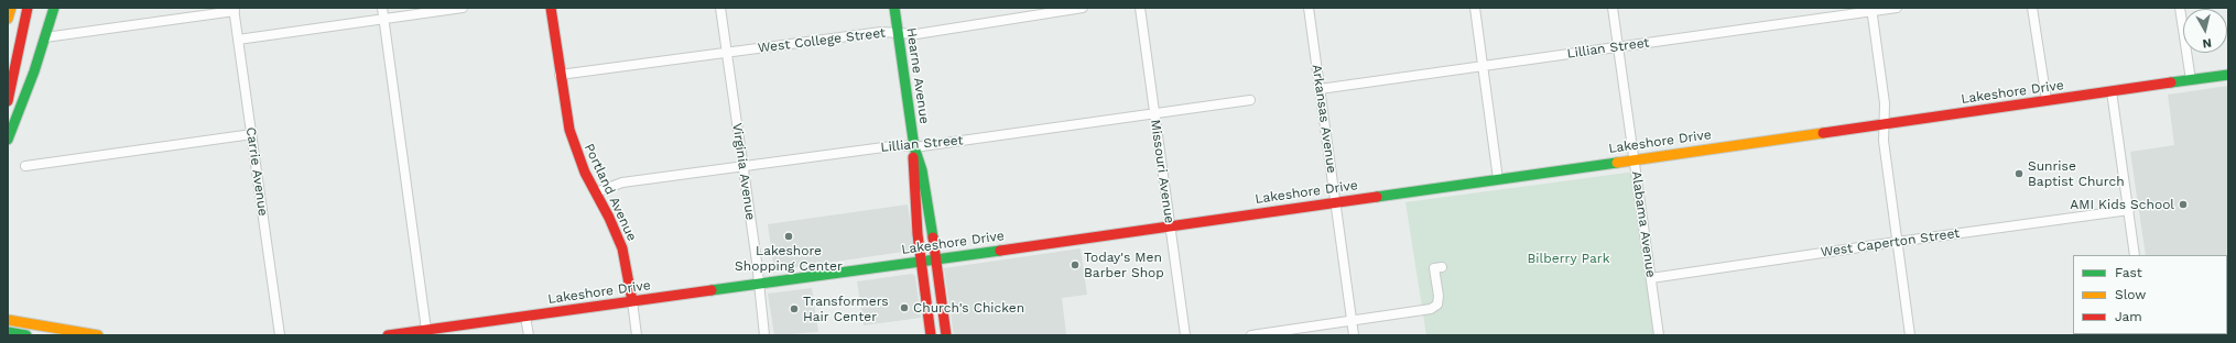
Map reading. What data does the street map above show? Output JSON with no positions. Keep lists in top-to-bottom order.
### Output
{
  "streets": {
    "main road": ["Hearne Avenue", "Lakeshore Drive", "Portland Avenue"],
    "street": [
      "West College Street",
      "Lillian Street",
      "Arkansas Avenue",
      "Carrie Avenue",
      "Virginia Avenue",
      "Missouri Avenue",
      "Alabama Avenue",
      "West Caperton Street"
    ]
  },
  "crossings": [
    ["West College Street", "Hearne Avenue"],
    ["West College Street", "Virginia Avenue"],
    ["West College Street", "Portland Avenue"],
    ["Lillian Street", "Hearne Avenue"],
    ["Lillian Street", "Arkansas Avenue"],
    ["Lillian Street", "Virginia Avenue"],
    ["Lillian Street", "Missouri Avenue"],
    ["Lillian Street", "Portland Avenue"],
    ["Lillian Street", "Alabama Avenue"],
    ["Hearne Avenue", "Lakeshore Drive"],
    ["Lakeshore Drive", "Arkansas Avenue"],
    ["Lakeshore Drive", "Virginia Avenue"],
    ["Lakeshore Drive", "Missouri Avenue"],
    ["Lakeshore Drive", "Portland Avenue"],
    ["Lakeshore Drive", "Alabama Avenue"],
    ["Alabama Avenue", "West Caperton Street"]
  ],
  "parks": ["Bilberry Park"],
  "places": [
    "Sunrise Baptist Church",
    "AMI Kids School",
    "Lakeshore Shopping Center",
    "Today's Men Barber Shop",
    "Church's Chicken",
    "Transformers Hair Center"
  ],
  "legend": ["Fast", "Slow", "Jam"],
  "north": "bottom"
}
